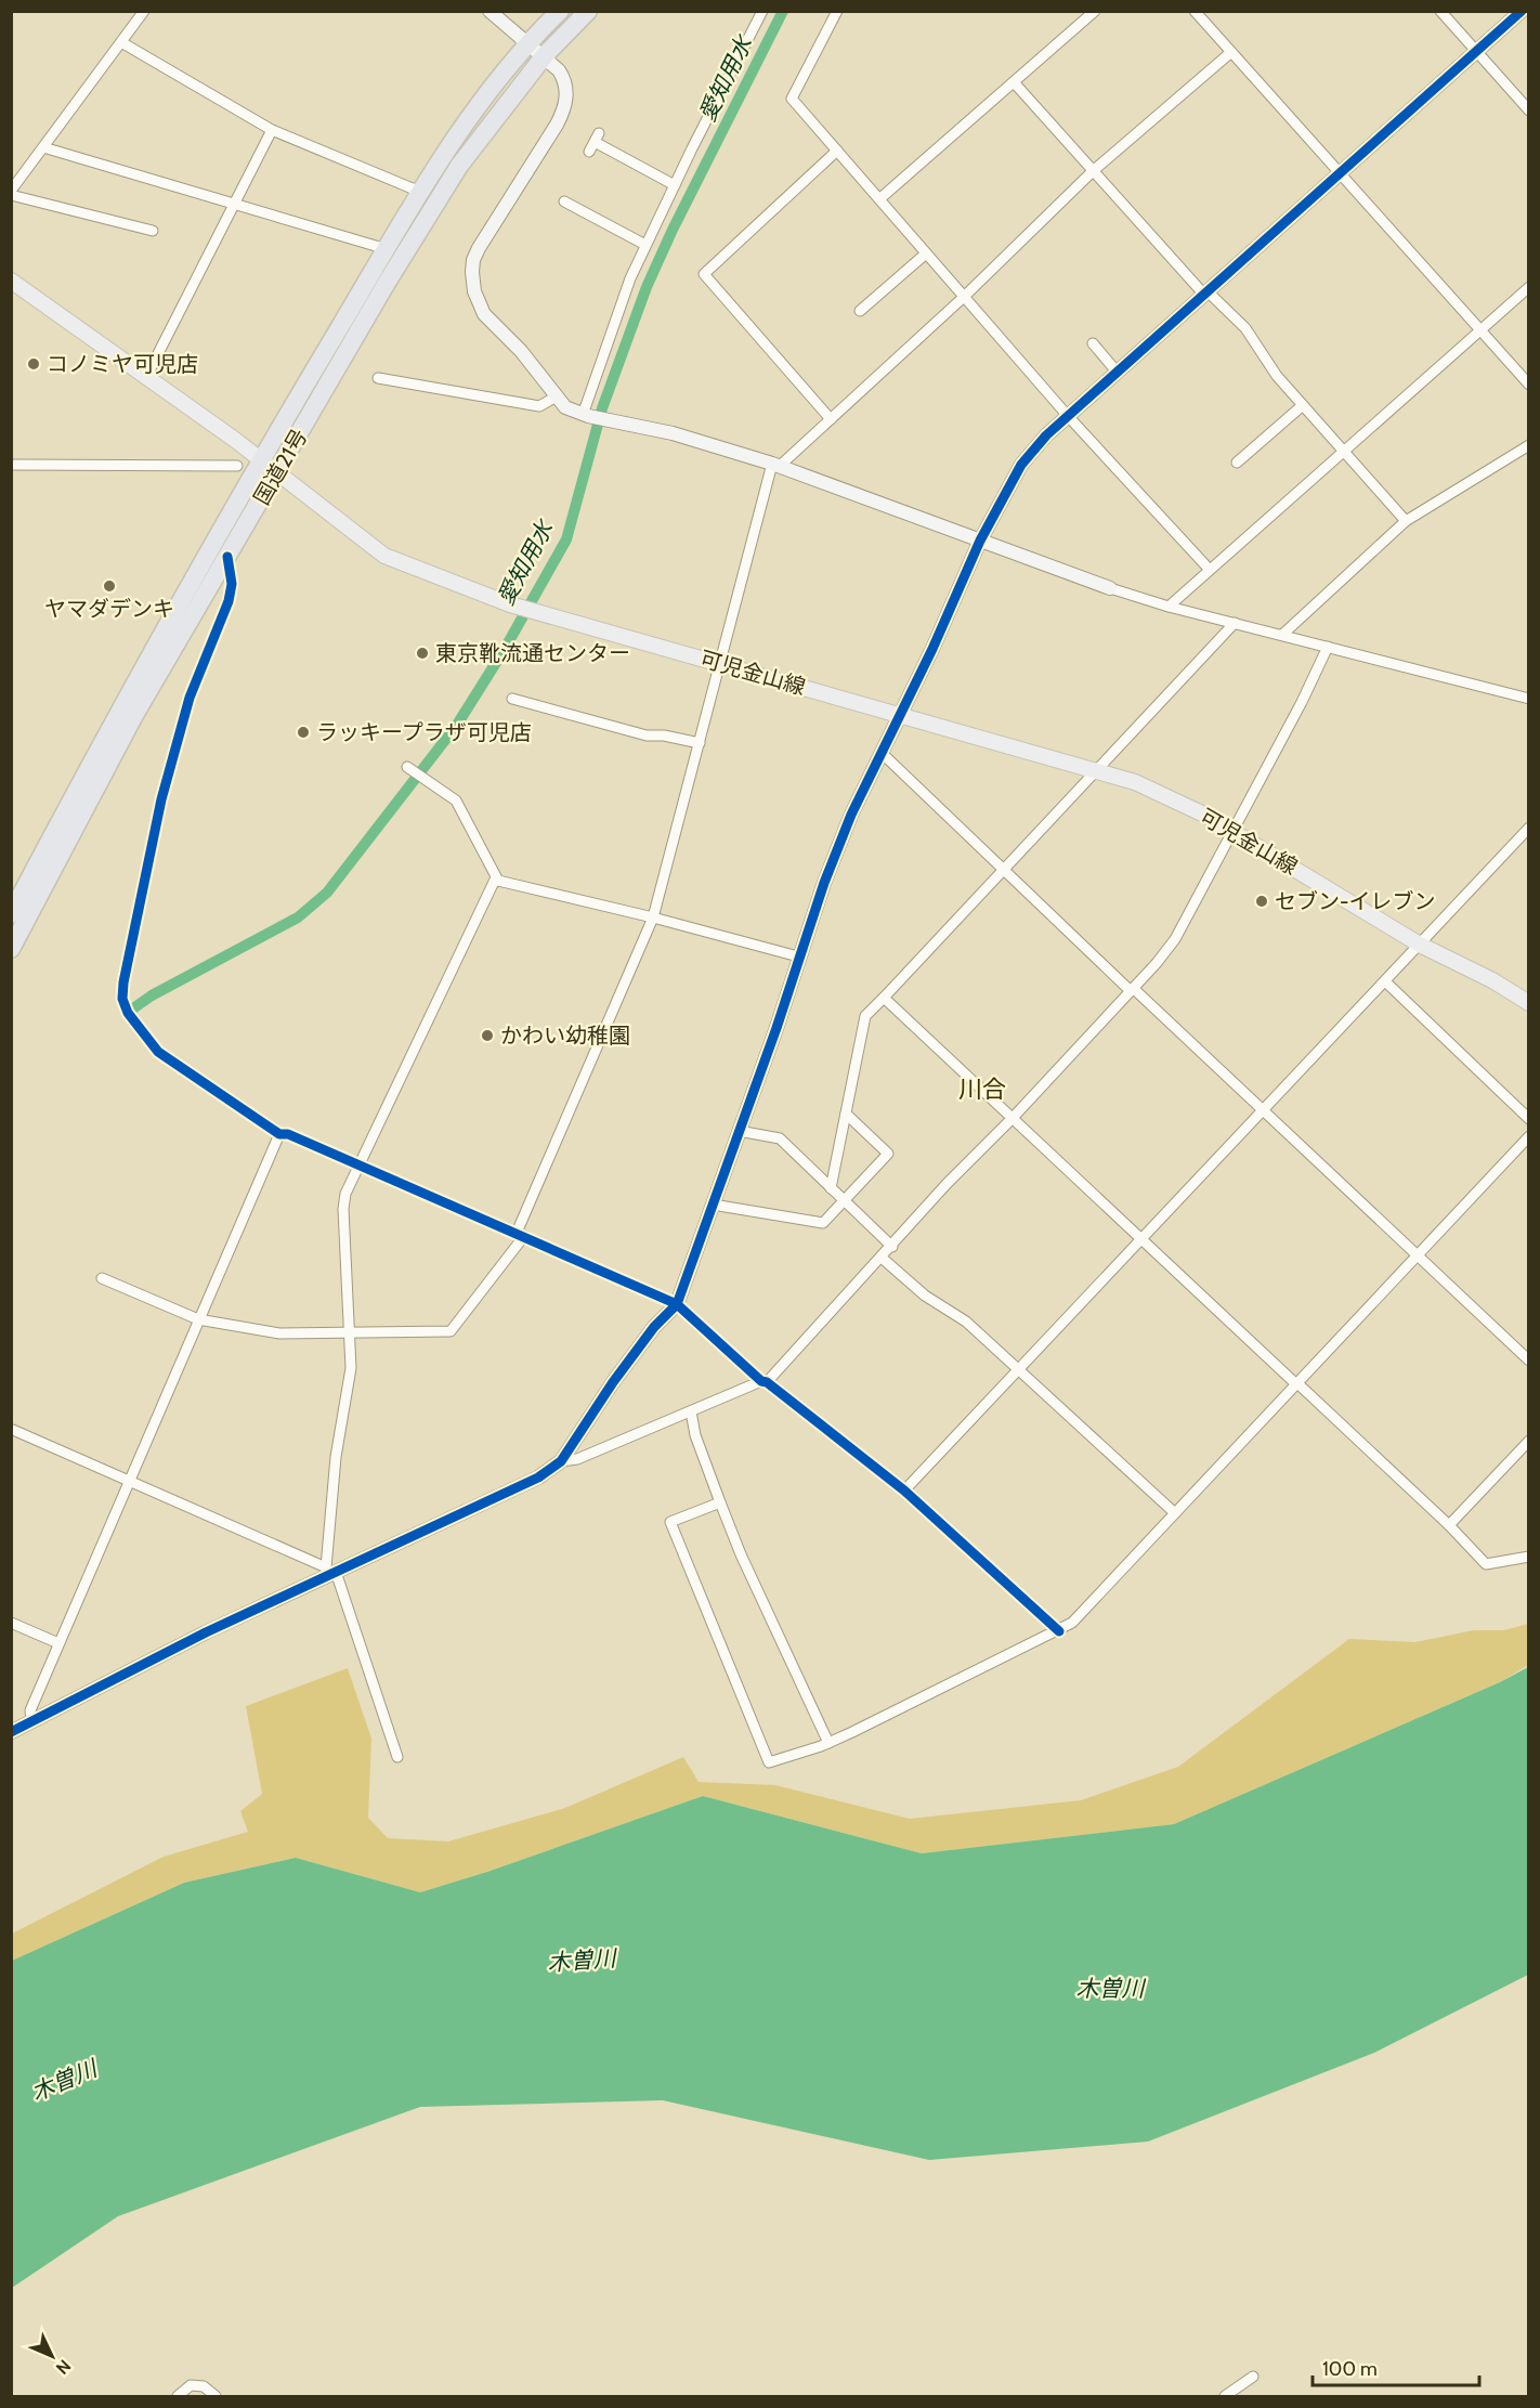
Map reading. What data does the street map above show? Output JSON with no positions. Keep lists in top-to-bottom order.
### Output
{
  "streets": {
    "highway": ["国道21号"],
    "main road": ["可児金山線"]
  },
  "crossings": [
    ["国道21号", "可児金山線"]
  ],
  "districts": ["川合"],
  "water": ["愛知用水", "木曽川"],
  "places": [
    "コノミヤ可児店",
    "ヤマダデンキ",
    "東京靴流通センター",
    "ラッキープラザ可児店",
    "セブン-イレブン",
    "かわい幼稚園"
  ],
  "scale_bar": "100 m",
  "north": "bottom right"
}
